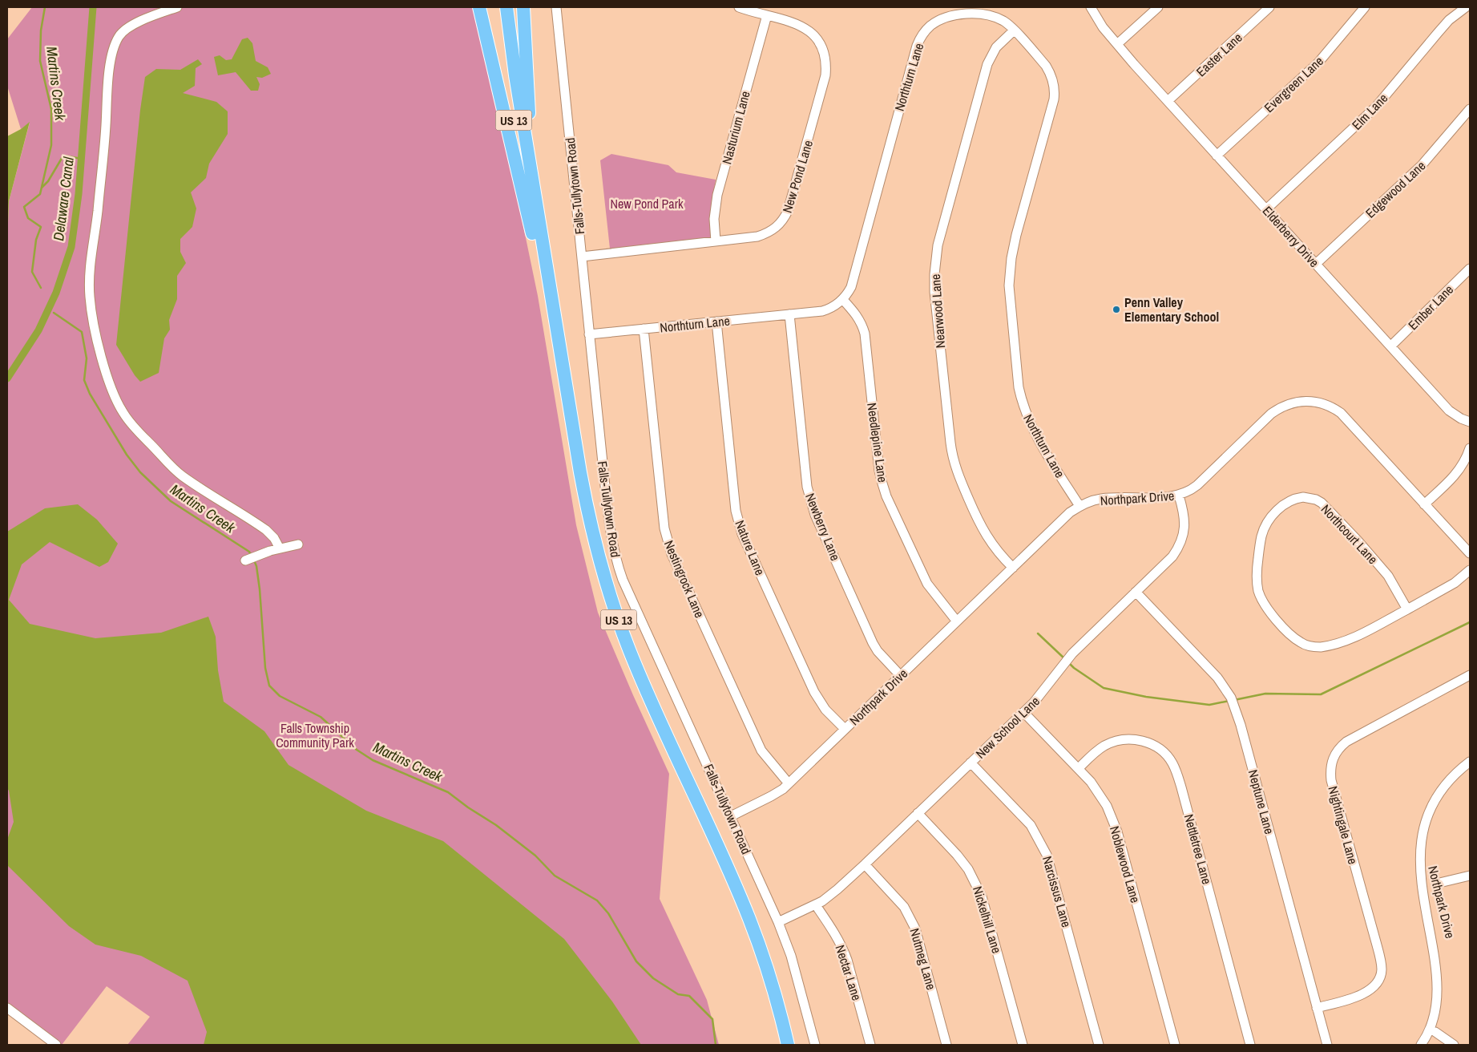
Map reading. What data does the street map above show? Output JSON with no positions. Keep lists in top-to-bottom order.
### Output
{
  "streets": {
    "highway": ["US 13"],
    "street": [
      "Easter Lane",
      "Northturn Lane",
      "Evergreen Lane",
      "Elm Lane",
      "Nasturium Lane",
      "New Pond Lane",
      "Falls-Tullytown Road",
      "Edgewood Lane",
      "Elderberry Drive",
      "Ember Lane",
      "Nearwood Lane",
      "Needlepine Lane",
      "Northpark Drive",
      "Newberry Lane",
      "Northcourt Lane",
      "Nature Lane",
      "Nestingrock Lane",
      "New School Lane",
      "Neptune Lane",
      "Nightingale Lane",
      "Nettletree Lane",
      "Noblewood Lane",
      "Narcissus Lane",
      "Nickelhill Lane",
      "Nutmeg Lane",
      "Nectar Lane"
    ]
  },
  "crossings": [
    ["Easter Lane", "Elderberry Drive"],
    ["Northturn Lane", "Falls-Tullytown Road"],
    ["Northturn Lane", "Nearwood Lane"],
    ["Northturn Lane", "Needlepine Lane"],
    ["Northturn Lane", "Northpark Drive"],
    ["Northturn Lane", "Newberry Lane"],
    ["Northturn Lane", "Nature Lane"],
    ["Northturn Lane", "Nestingrock Lane"],
    ["Evergreen Lane", "Elderberry Drive"],
    ["Elm Lane", "Elderberry Drive"],
    ["Nasturium Lane", "New Pond Lane"],
    ["New Pond Lane", "Falls-Tullytown Road"],
    ["Falls-Tullytown Road", "Northpark Drive"],
    ["Falls-Tullytown Road", "New School Lane"],
    ["Edgewood Lane", "Elderberry Drive"],
    ["Elderberry Drive", "Ember Lane"],
    ["Nearwood Lane", "Northpark Drive"],
    ["Needlepine Lane", "Northpark Drive"],
    ["Northpark Drive", "Newberry Lane"],
    ["Northpark Drive", "Nature Lane"],
    ["Northpark Drive", "Nestingrock Lane"],
    ["Northpark Drive", "New School Lane"],
    ["New School Lane", "Neptune Lane"],
    ["New School Lane", "Noblewood Lane"],
    ["New School Lane", "Narcissus Lane"],
    ["New School Lane", "Nickelhill Lane"],
    ["New School Lane", "Nutmeg Lane"],
    ["New School Lane", "Nectar Lane"],
    ["Neptune Lane", "Nightingale Lane"],
    ["Nettletree Lane", "Noblewood Lane"]
  ],
  "water": ["Martins Creek", "Delaware Canal"],
  "parks": ["New Pond Park", "Falls Township Community Park"],
  "places": ["Penn Valley Elementary School"]
}
